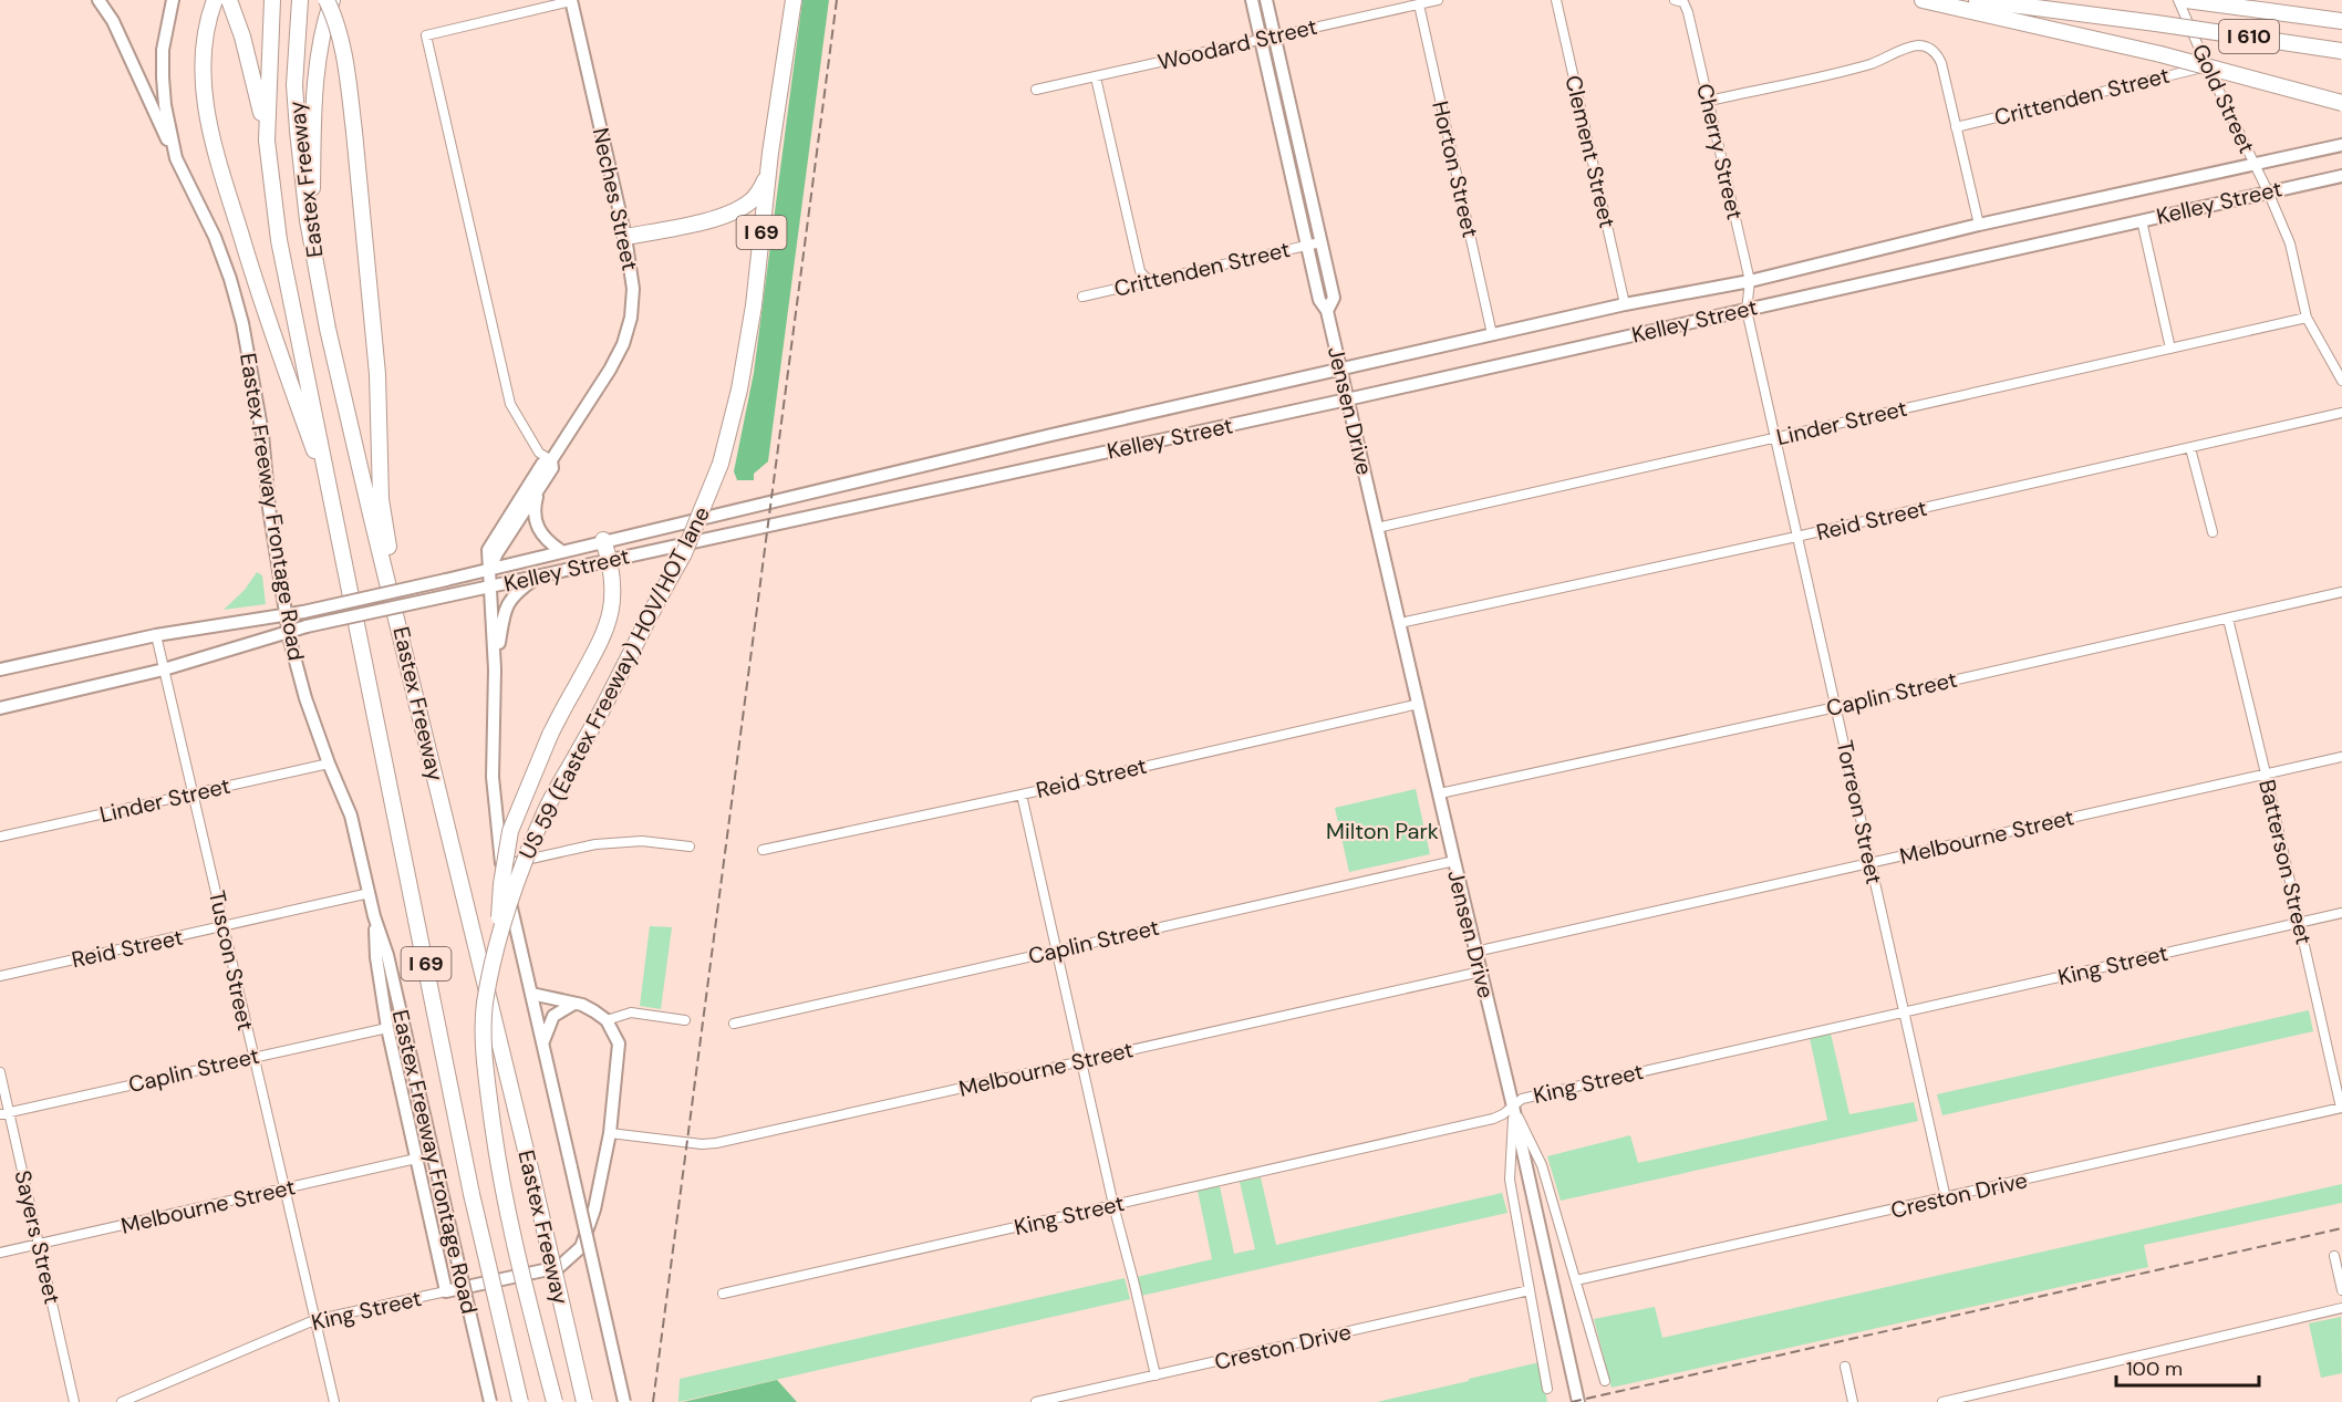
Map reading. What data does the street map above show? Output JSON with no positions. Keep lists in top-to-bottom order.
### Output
{
  "streets": {
    "highway": [
      "I 610",
      "Eastex Freeway",
      "I 69",
      "US 59 (Eastex Freeway) HOV/HOT lane"
    ],
    "main road": [
      "Neches Street",
      "Kelley Street",
      "Jensen Drive",
      "Eastex Freeway Frontage Road",
      "King Street"
    ],
    "street": [
      "Woodard Street",
      "Crittenden Street",
      "Gold Street",
      "Clement Street",
      "Cherry Street",
      "Horton Street",
      "Linder Street",
      "Reid Street",
      "Caplin Street",
      "Torreon Street",
      "Melbourne Street",
      "Batterson Street",
      "Tuscon Street",
      "Creston Drive",
      "Sayers Street"
    ]
  },
  "crossings": [
    ["Woodard Street", "Horton Street"],
    ["Woodard Street", "Jensen Drive"],
    ["Crittenden Street", "Gold Street"],
    ["Crittenden Street", "Jensen Drive"],
    ["Gold Street", "Kelley Street"],
    ["Gold Street", "Linder Street"],
    ["Clement Street", "Kelley Street"],
    ["Cherry Street", "Kelley Street"],
    ["Cherry Street", "Torreon Street"],
    ["Horton Street", "Kelley Street"],
    ["Neches Street", "Kelley Street"],
    ["Kelley Street", "Jensen Drive"],
    ["Kelley Street", "Eastex Freeway Frontage Road"],
    ["Kelley Street", "Torreon Street"],
    ["Kelley Street", "Tuscon Street"],
    ["Jensen Drive", "Linder Street"],
    ["Jensen Drive", "Reid Street"],
    ["Jensen Drive", "Caplin Street"],
    ["Jensen Drive", "Melbourne Street"],
    ["Jensen Drive", "King Street"],
    ["Linder Street", "Eastex Freeway Frontage Road"],
    ["Linder Street", "Torreon Street"],
    ["Linder Street", "Tuscon Street"],
    ["Eastex Freeway Frontage Road", "Reid Street"],
    ["Reid Street", "Torreon Street"],
    ["Reid Street", "Tuscon Street"],
    ["Caplin Street", "Torreon Street"],
    ["Caplin Street", "Batterson Street"],
    ["Caplin Street", "Tuscon Street"],
    ["Caplin Street", "Sayers Street"],
    ["Torreon Street", "Melbourne Street"],
    ["Torreon Street", "King Street"],
    ["Torreon Street", "Creston Drive"],
    ["Melbourne Street", "Batterson Street"],
    ["Melbourne Street", "Tuscon Street"],
    ["Melbourne Street", "King Street"],
    ["Melbourne Street", "Sayers Street"],
    ["Batterson Street", "King Street"],
    ["Batterson Street", "Creston Drive"],
    ["Tuscon Street", "King Street"]
  ],
  "parks": ["Milton Park"],
  "scale_bar": "100 m"
}
